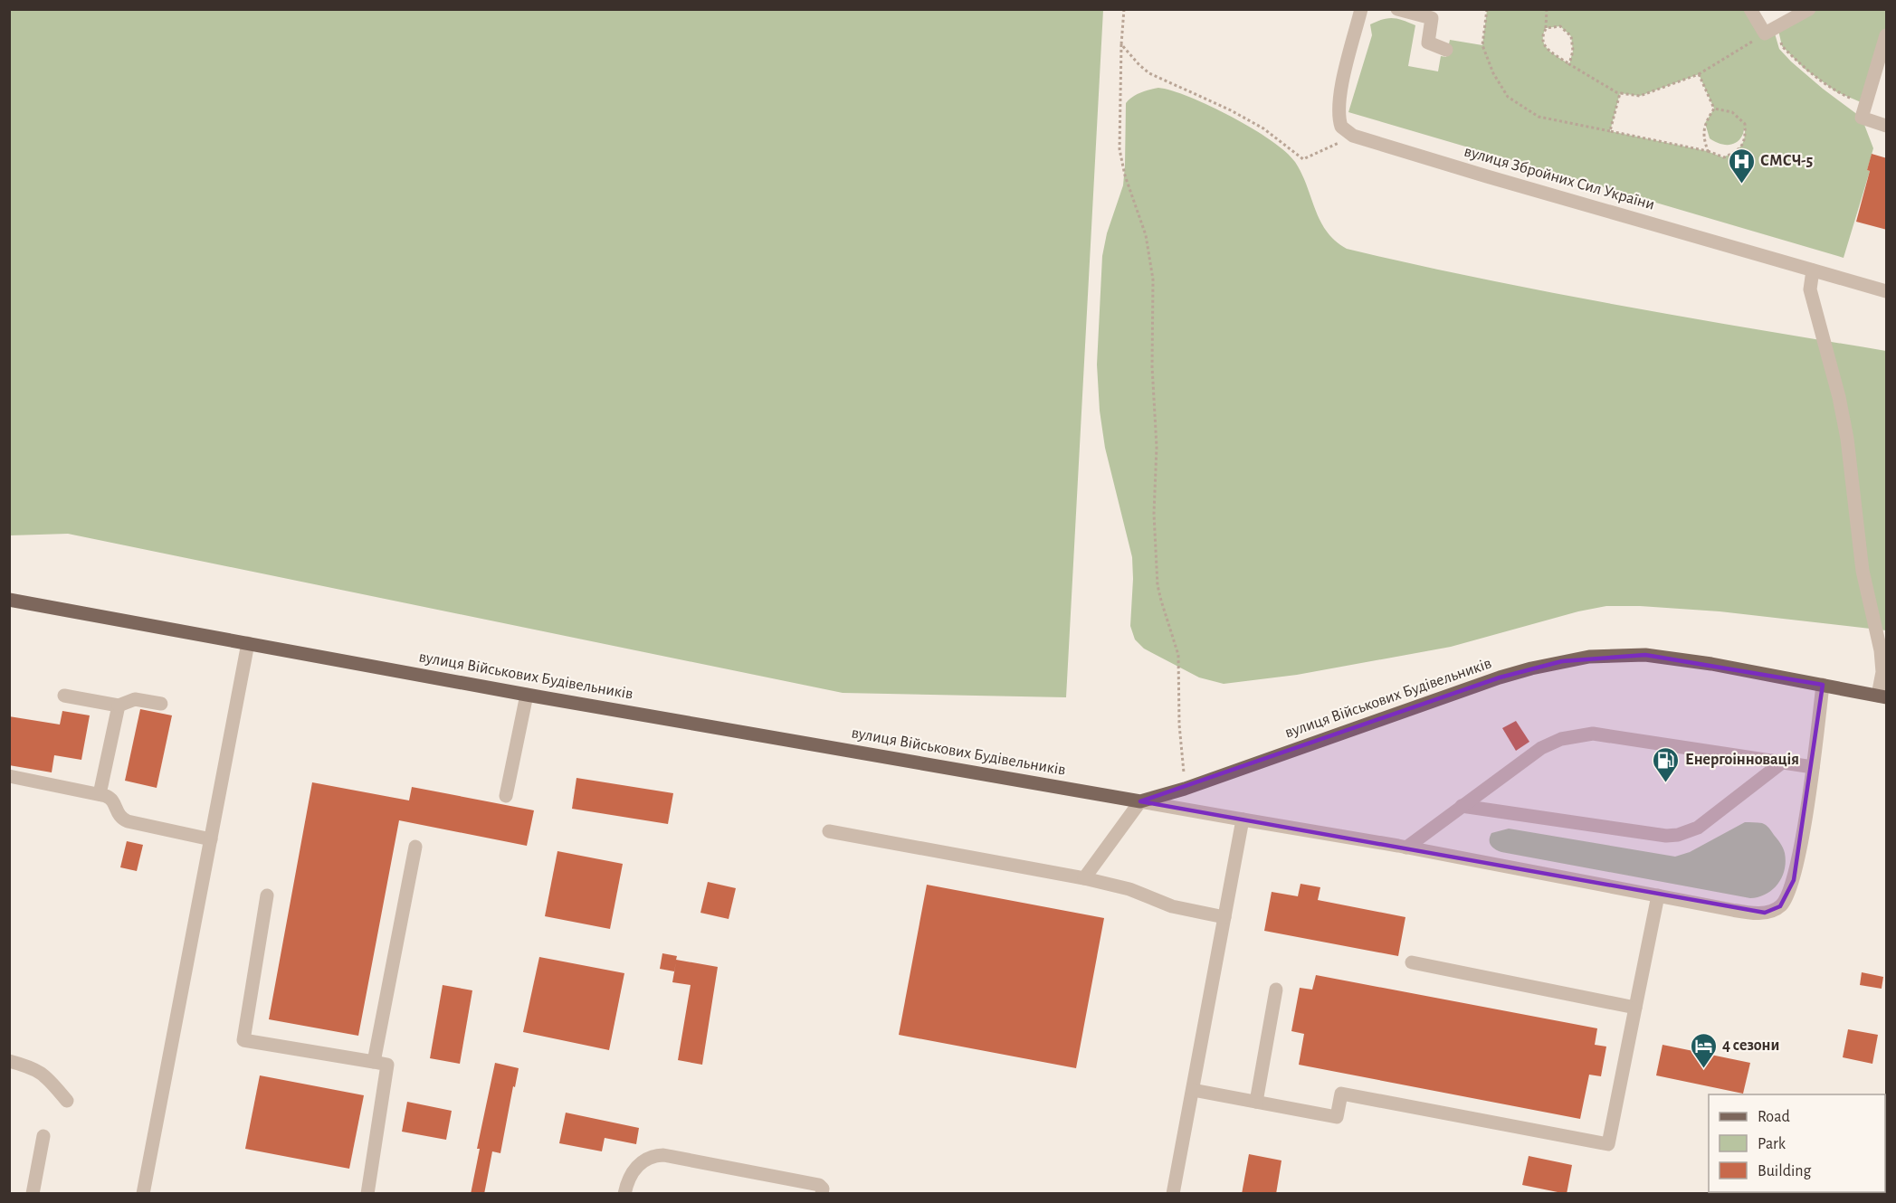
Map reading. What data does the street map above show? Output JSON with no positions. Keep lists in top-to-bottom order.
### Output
{
  "streets": {
    "main road": ["вулиця Військових Будівельників"],
    "street": ["вулиця Збройних Сил України"]
  },
  "places": {
    "hospital": ["СМСЧ-5"],
    "fuel station": ["Енергоінновація"],
    "hotel": ["4 сезони"]
  },
  "legend": ["Road", "Park", "Building"]
}
